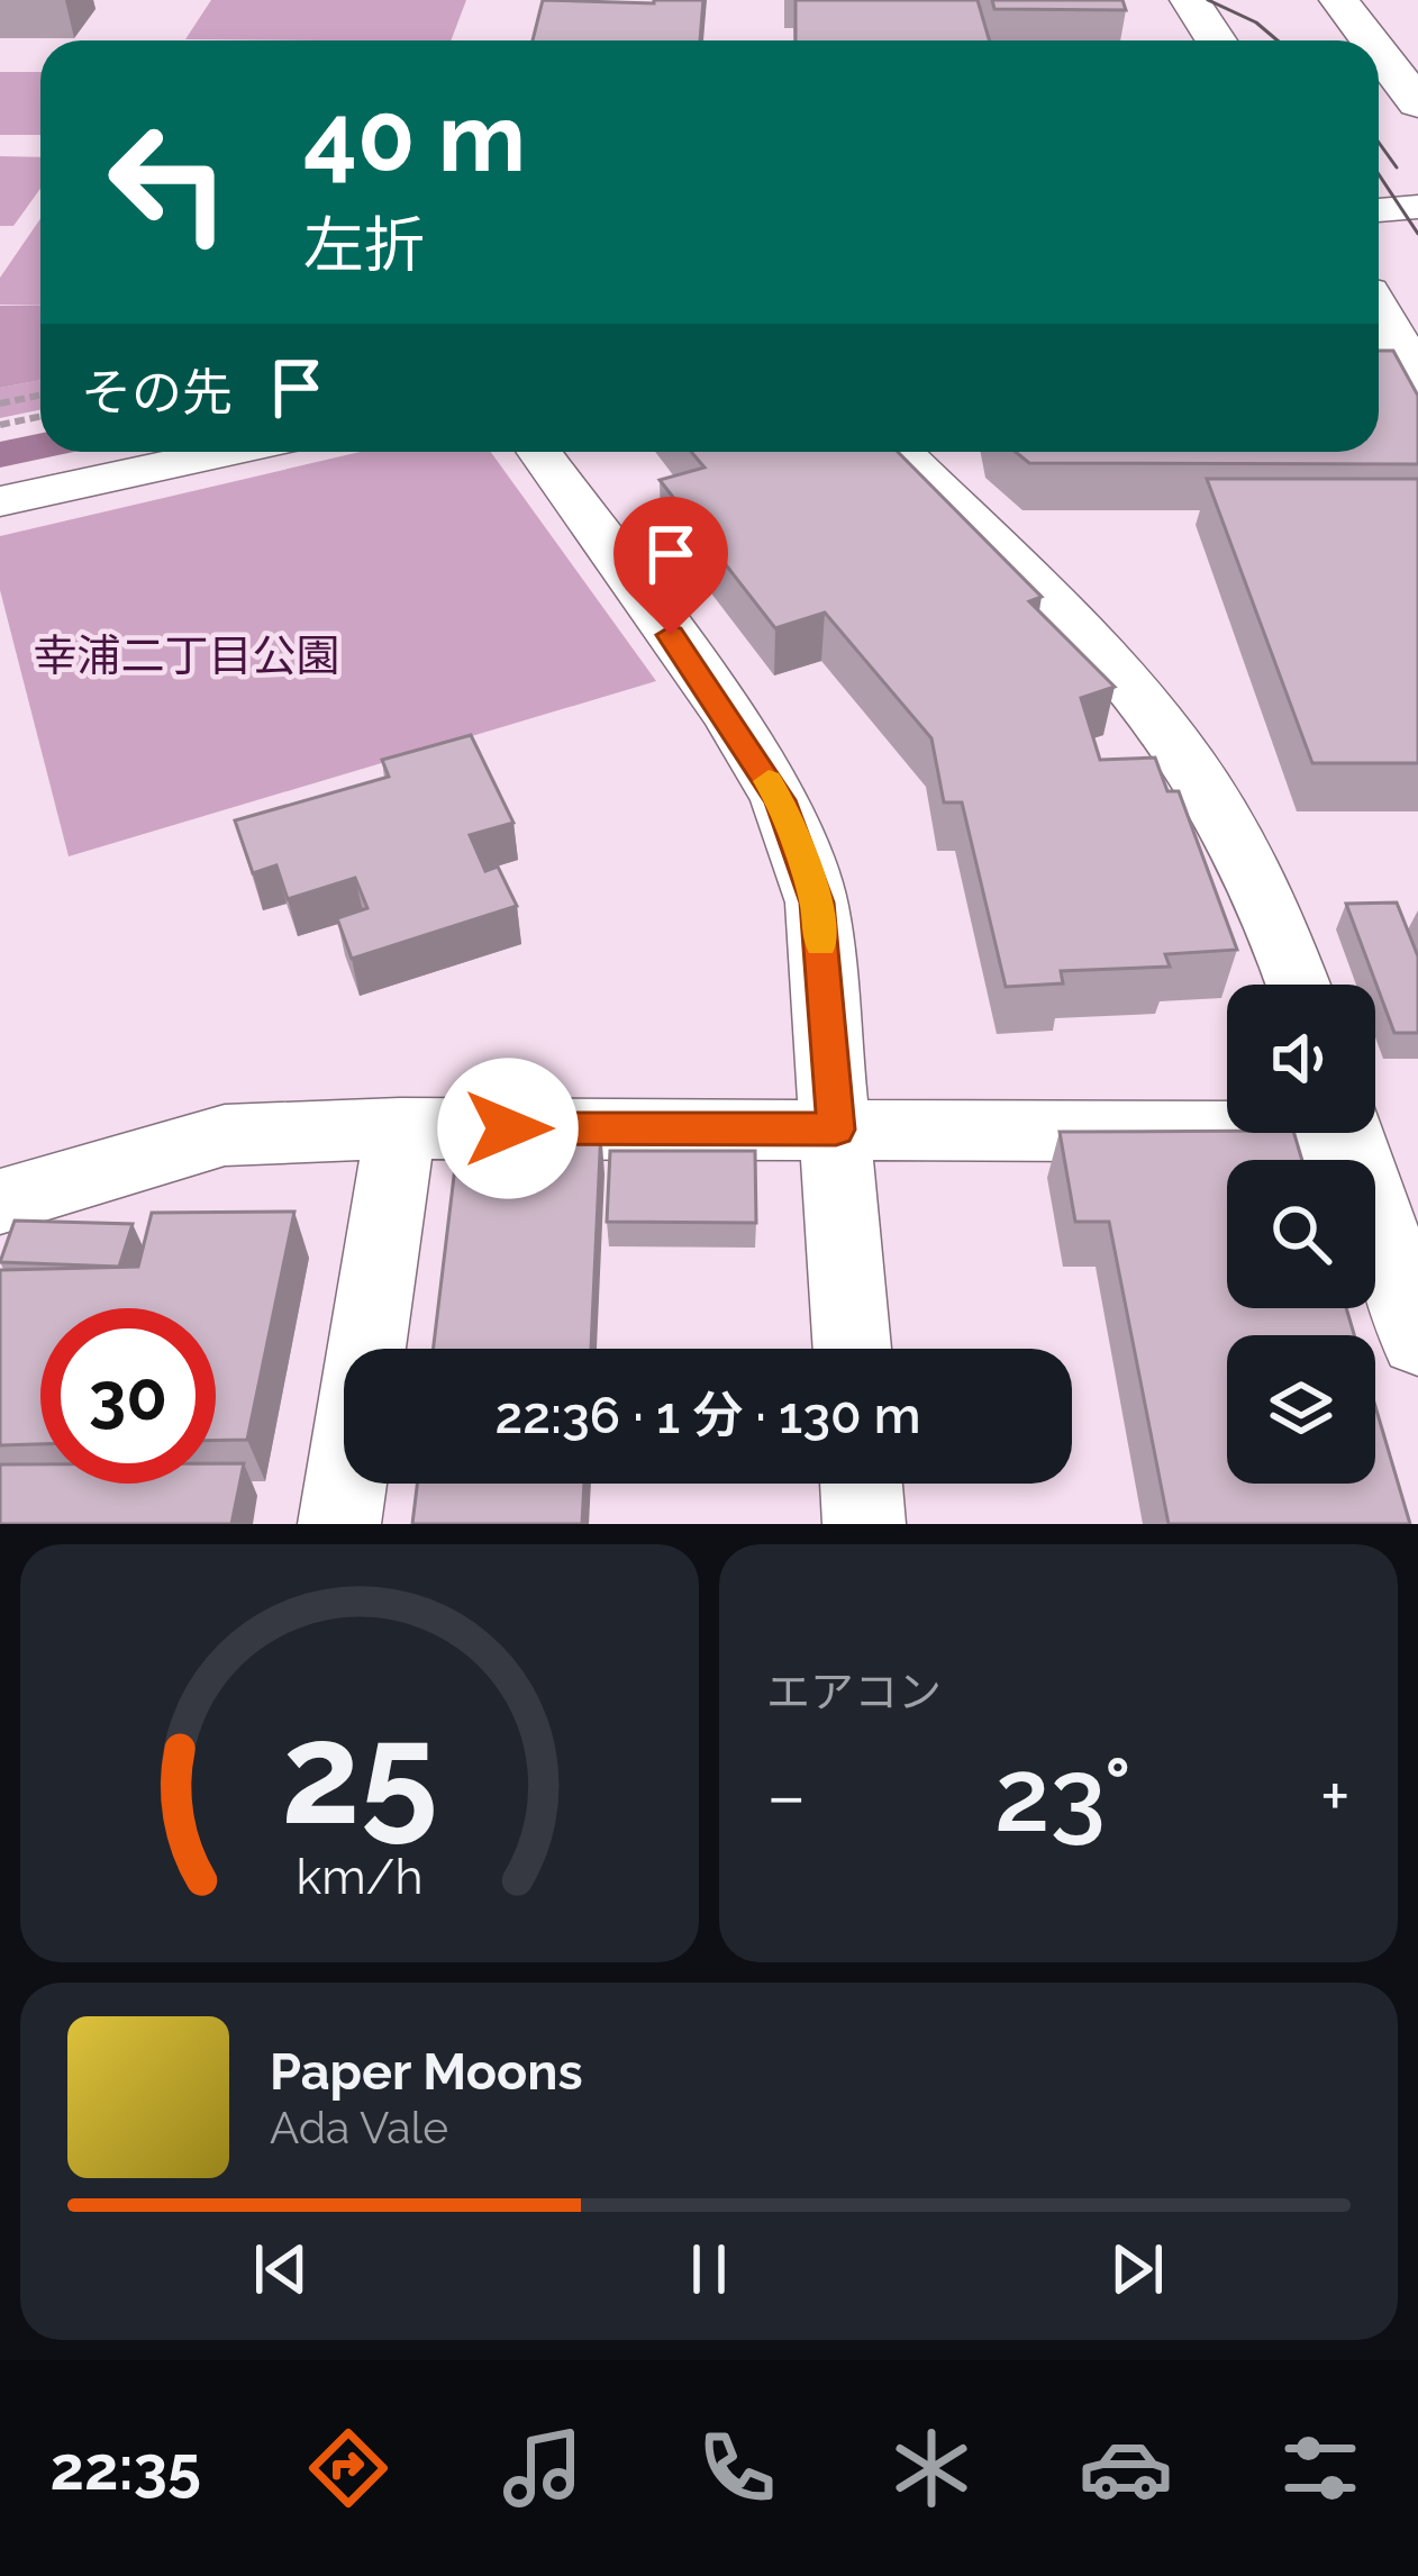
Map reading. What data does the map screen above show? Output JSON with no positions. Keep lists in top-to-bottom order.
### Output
{
  "parks": ["幸浦二丁目公園"],
  "page": {
    "turn": ["40 m", "左折"],
    "then": "その先",
    "limit": "30",
    "trip": "22:36 · 1 分 · 130 m",
    "tile": "エアコン",
    "heat": ["−", "23°", "+"],
    "song": ["Paper Moons", "Ada Vale"],
    "tabs": "22:35",
    "gauge": ["25", "km/h"]
  }
}
